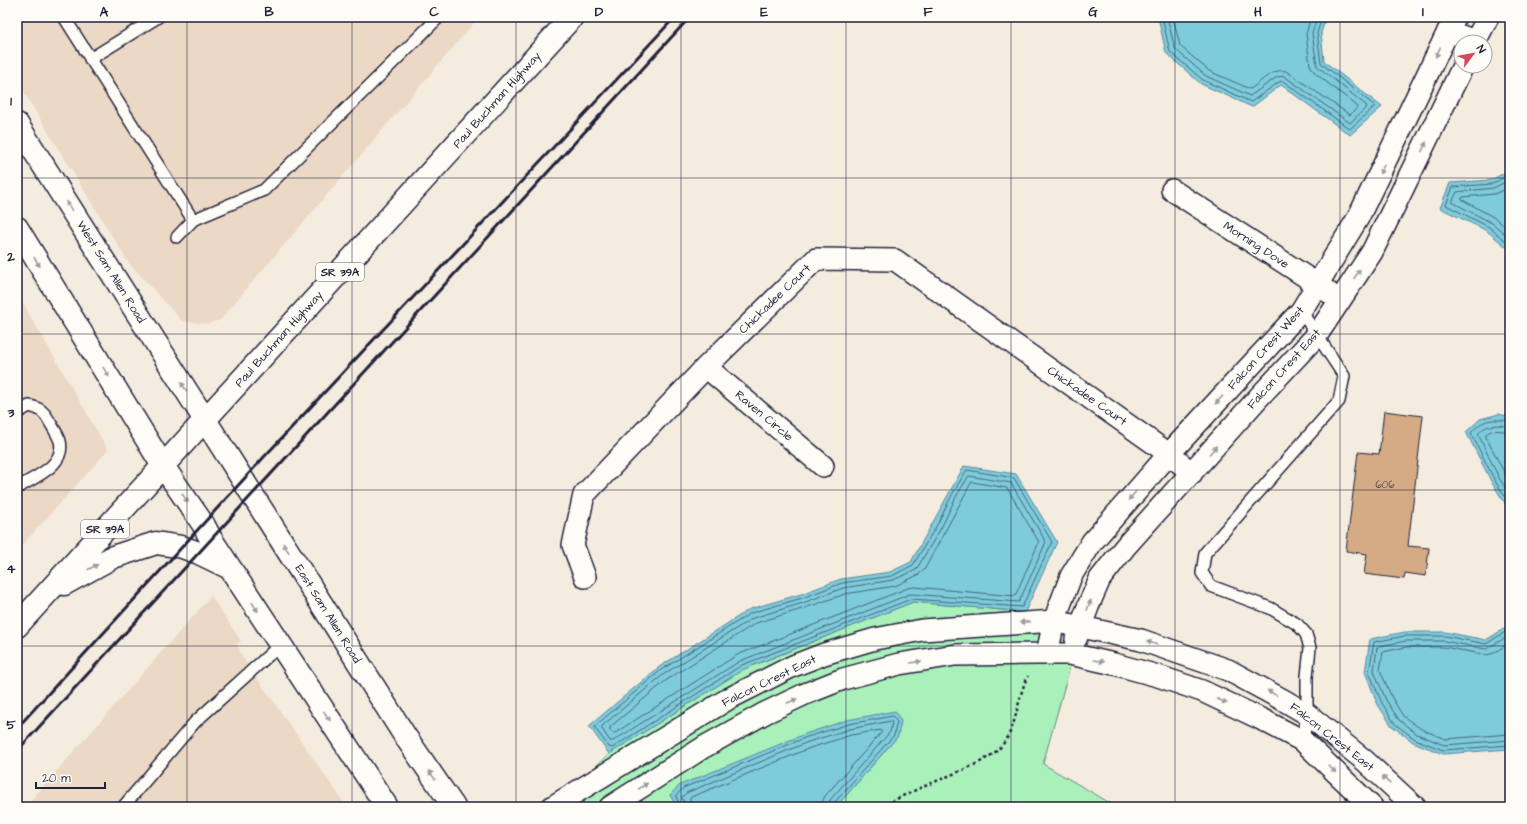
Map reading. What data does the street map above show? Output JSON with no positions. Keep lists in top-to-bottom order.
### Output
{
  "streets": {
    "main road": [
      "Paul Buchman Highway",
      "West Sam Allen Road",
      "SR 39A",
      "East Sam Allen Road"
    ],
    "street": [
      "Morning Dove",
      "Chickadee Court",
      "Falcon Crest West",
      "Falcon Crest East",
      "Raven Circle"
    ]
  },
  "crossings": [
    ["Paul Buchman Highway", "West Sam Allen Road"],
    ["Paul Buchman Highway", "East Sam Allen Road"],
    ["Morning Dove", "Falcon Crest West"],
    ["Morning Dove", "Falcon Crest East"],
    ["West Sam Allen Road", "East Sam Allen Road"],
    ["Chickadee Court", "Falcon Crest West"],
    ["Chickadee Court", "Falcon Crest East"],
    ["Chickadee Court", "Raven Circle"],
    ["Falcon Crest West", "Falcon Crest East"]
  ],
  "one_way": ["Falcon Crest West"],
  "house_numbers": ["606"],
  "scale_bar": "20 m",
  "north": "top right",
  "grid": {
    "columns": [
      "A",
      "B",
      "C",
      "D",
      "E",
      "F",
      "G",
      "H",
      "I"
    ],
    "rows": [
      "1",
      "2",
      "3",
      "4",
      "5"
    ]
  }
}
